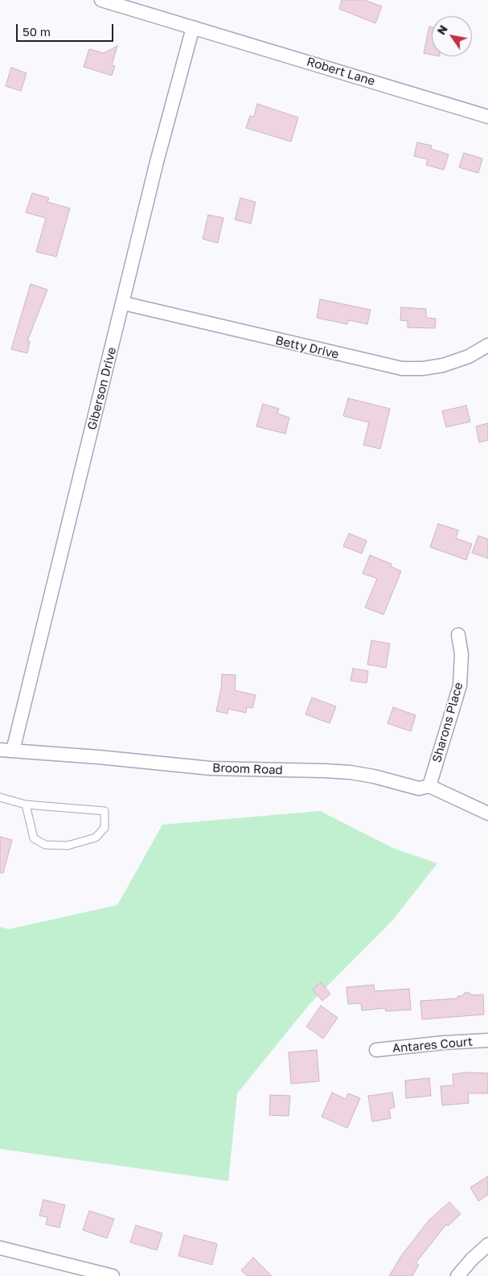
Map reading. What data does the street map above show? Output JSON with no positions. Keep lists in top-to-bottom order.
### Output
{
  "streets": {
    "street": [
      "Robert Lane",
      "Betty Drive",
      "Giberson Drive",
      "Sharons Place",
      "Broom Road",
      "Antares Court"
    ]
  },
  "crossings": [
    ["Robert Lane", "Giberson Drive"],
    ["Betty Drive", "Giberson Drive"],
    ["Giberson Drive", "Broom Road"],
    ["Sharons Place", "Broom Road"]
  ],
  "scale_bar": "50 m",
  "north": "top left"
}
